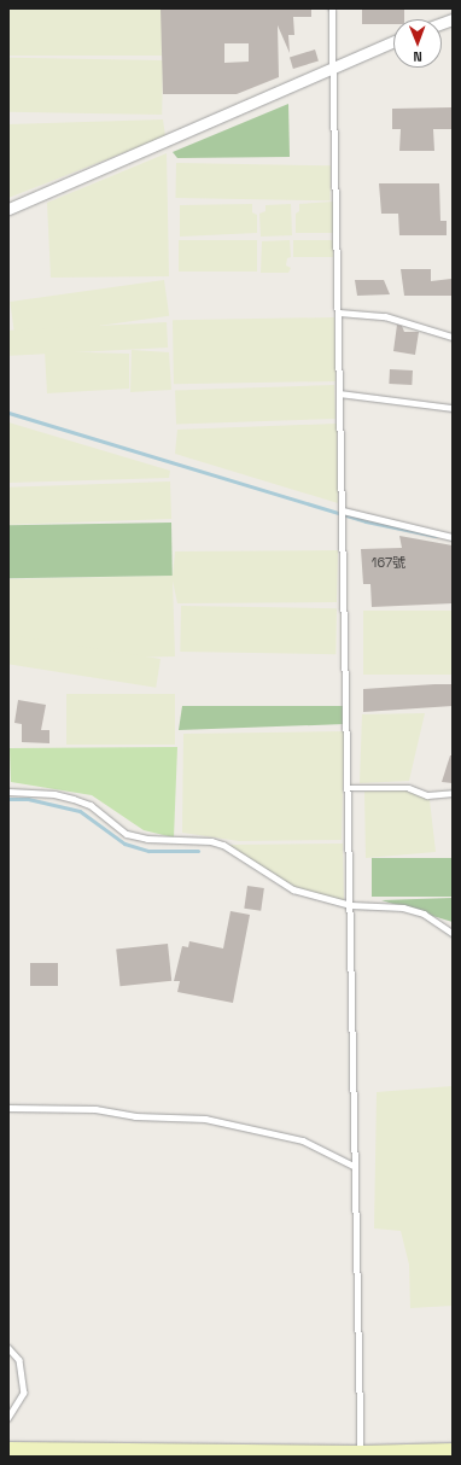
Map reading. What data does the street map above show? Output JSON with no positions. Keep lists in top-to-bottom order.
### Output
{
  "house_numbers": ["167號"],
  "north": "bottom"
}
